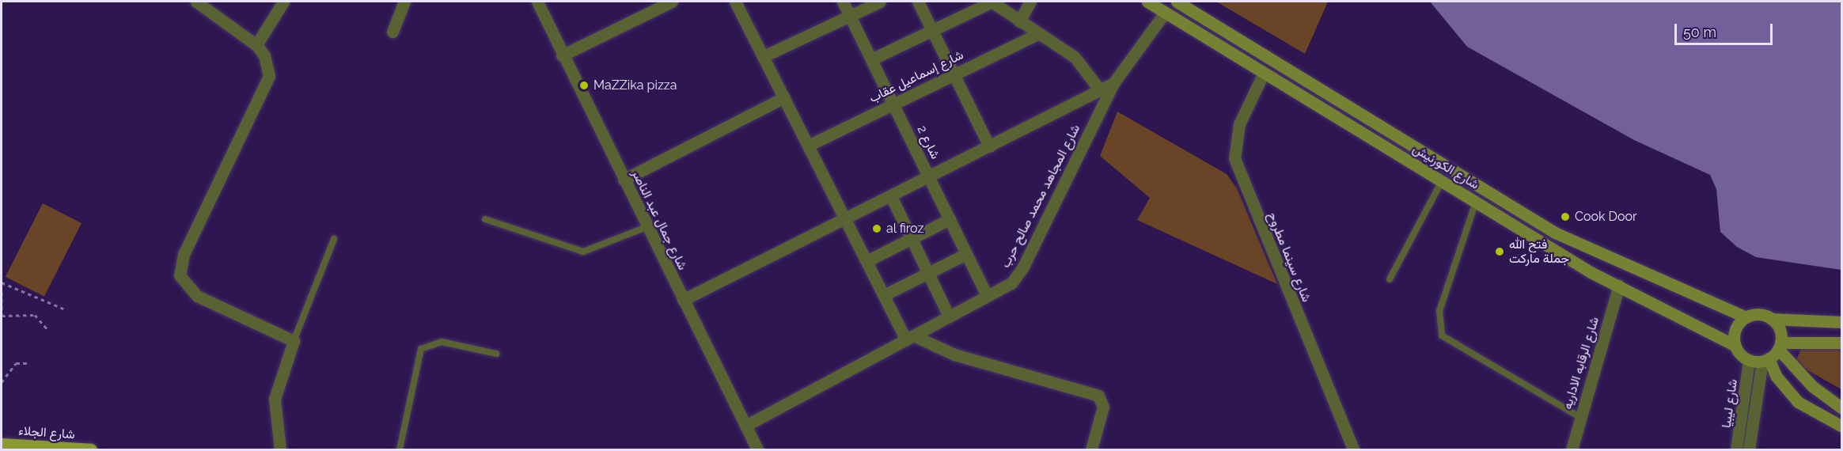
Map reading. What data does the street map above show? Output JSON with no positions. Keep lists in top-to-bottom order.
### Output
{
  "streets": {
    "main road": ["شارع الجلاء"],
    "street": [
      "شارع إسماعيل عقاب",
      "شارع 2",
      "شارع الكورنيش",
      "شارع المجاهد محمد صالح حرب",
      "شارع جمال عبد الناصر",
      "شارع سينما مطروح",
      "شارع الرقابه الاداريه",
      "شارع ليبيا"
    ]
  },
  "crossings": [
    ["شارع إسماعيل عقاب", "شارع 2"],
    ["شارع 2", "شارع المجاهد محمد صالح حرب"],
    ["شارع الكورنيش", "شارع المجاهد محمد صالح حرب"],
    ["شارع الكورنيش", "شارع سينما مطروح"],
    ["شارع الكورنيش", "شارع الرقابه الاداريه"],
    ["شارع الكورنيش", "شارع ليبيا"],
    ["شارع المجاهد محمد صالح حرب", "شارع جمال عبد الناصر"]
  ],
  "places": [
    "MaZZika pizza",
    "Cook Door",
    "al firoz",
    "فتح الله جملة ماركت"
  ],
  "scale_bar": "50 m"
}
